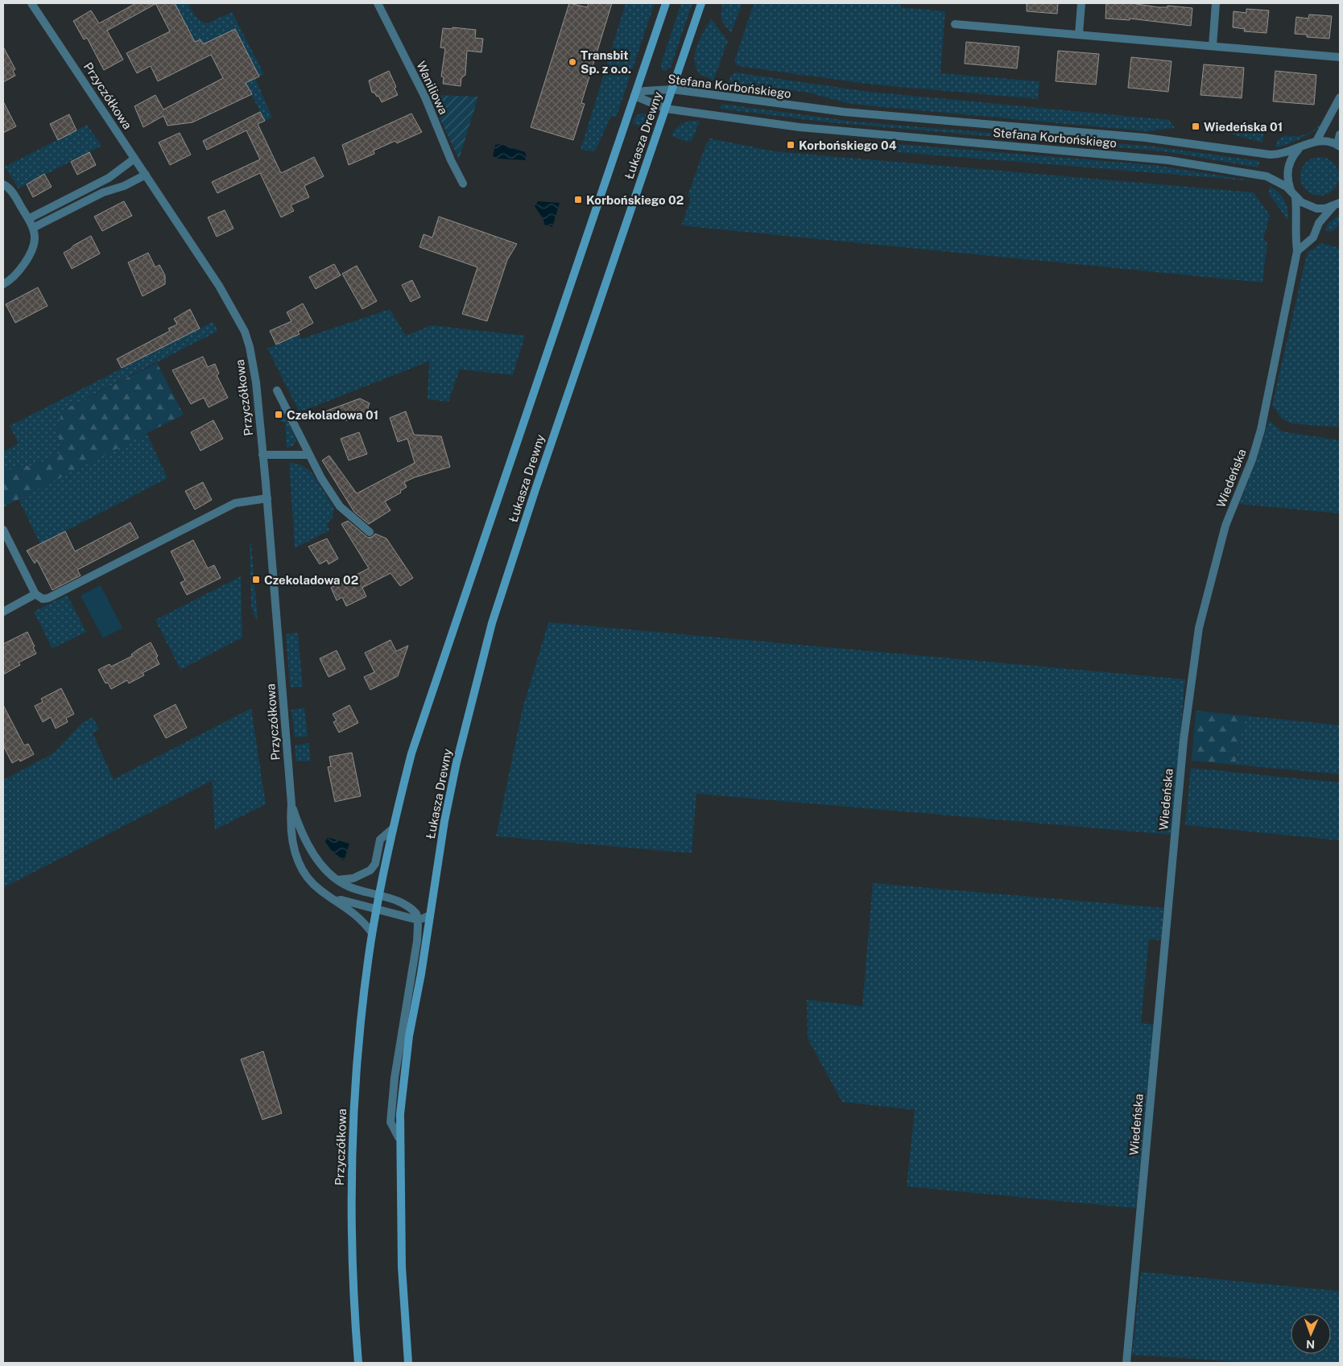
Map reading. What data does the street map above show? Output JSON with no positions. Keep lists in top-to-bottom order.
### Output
{
  "streets": {
    "main road": ["Przyczółkowa", "Łukasza Drewny"],
    "street": ["Stefana Korbońskiego", "Waniliowa", "Wiedeńska"]
  },
  "crossings": [
    ["Stefana Korbońskiego", "Łukasza Drewny"],
    ["Stefana Korbońskiego", "Wiedeńska"],
    ["Przyczółkowa", "Łukasza Drewny"]
  ],
  "places": {
    "other": ["Transbit Sp. z o.o."],
    "transit": [
      "Wiedeńska 01",
      "Korbońskiego 04",
      "Korbońskiego 02",
      "Czekoladowa 01",
      "Czekoladowa 02"
    ]
  },
  "north": "bottom"
}
